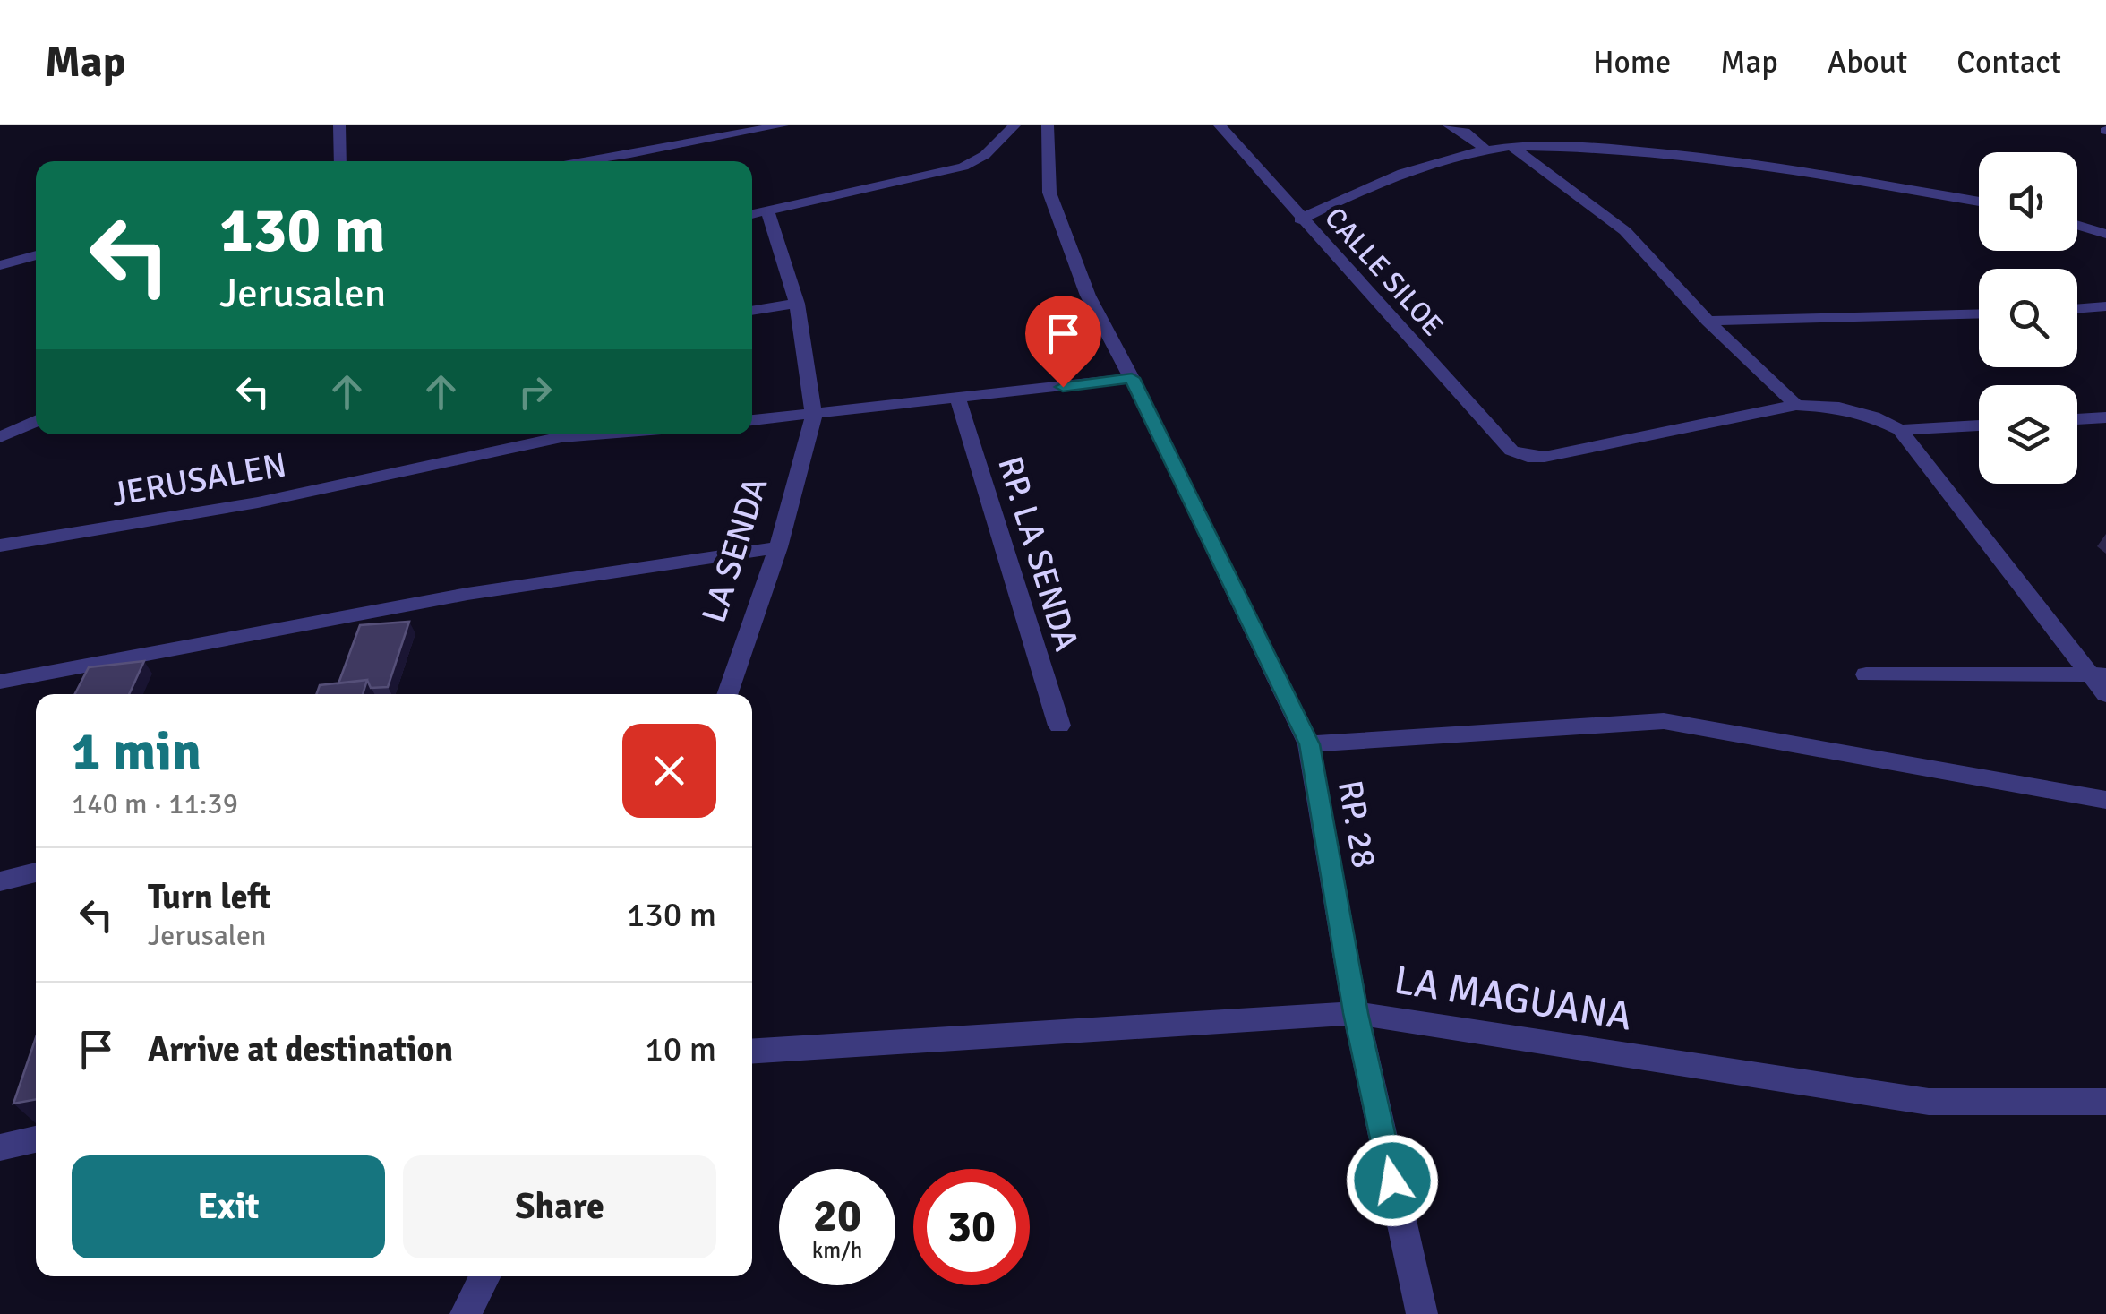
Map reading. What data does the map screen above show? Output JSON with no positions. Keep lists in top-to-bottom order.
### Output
{
  "streets": {
    "street": [
      "CALLE SILOE",
      "JERUSALEN",
      "LA SENDA",
      "RP. LA SENDA",
      "RP. 28",
      "LA MAGUANA"
    ]
  },
  "crossings": [
    ["RP. 28", "LA MAGUANA"]
  ],
  "page": {
    "header": "Map",
    "nav": [
      "Home",
      "Map",
      "About",
      "Contact"
    ],
    "turn": ["130 m", "Jerusalen"],
    "heading": ["1 min", "140 m · 11:39"],
    "list": [
      {
        "name": "Turn left",
        "note": "Jerusalen",
        "value": "130 m"
      },
      {
        "name": "Arrive at destination",
        "value": "10 m"
      }
    ],
    "buttons": ["Exit", "Share"],
    "speed": "20 km/h",
    "limit": "30"
  }
}
